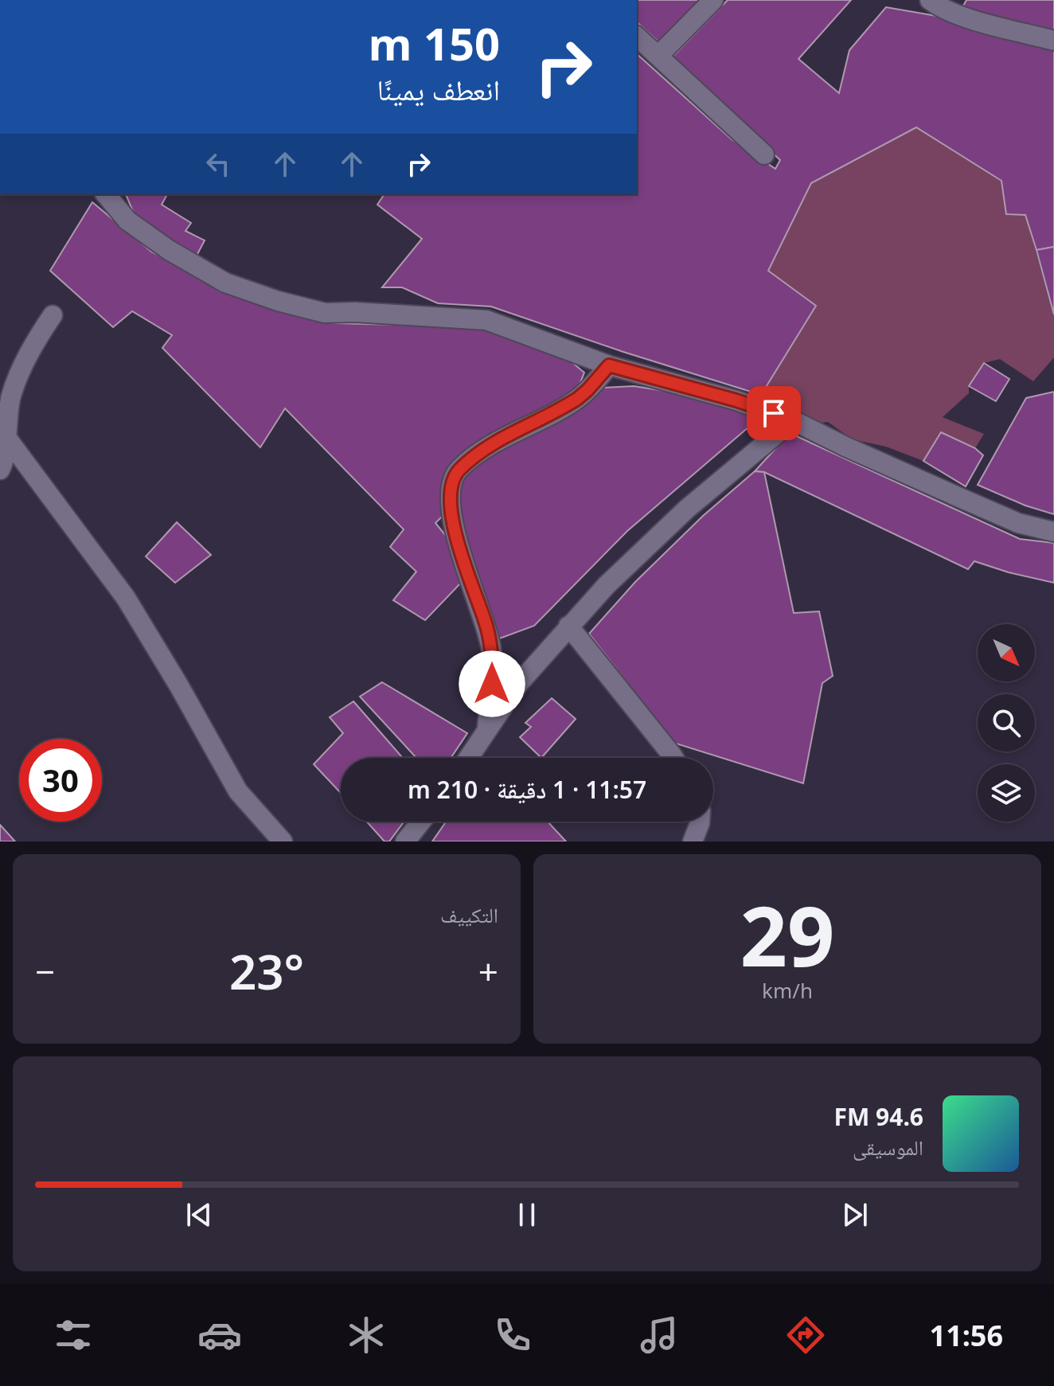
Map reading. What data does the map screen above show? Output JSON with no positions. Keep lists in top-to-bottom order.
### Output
{
  "north": "bottom right",
  "page": {
    "turn": ["150 m", "انعطف يمينًا"],
    "limit": "30",
    "trip": "11:57 · 1 دقيقة · 210 m",
    "tile": [
      ["29", "km/h"],
      "التكييف"
    ],
    "heat": ["−", "23°", "+"],
    "song": ["94.6 FM", "الموسيقى"],
    "tabs": "11:56"
  }
}
